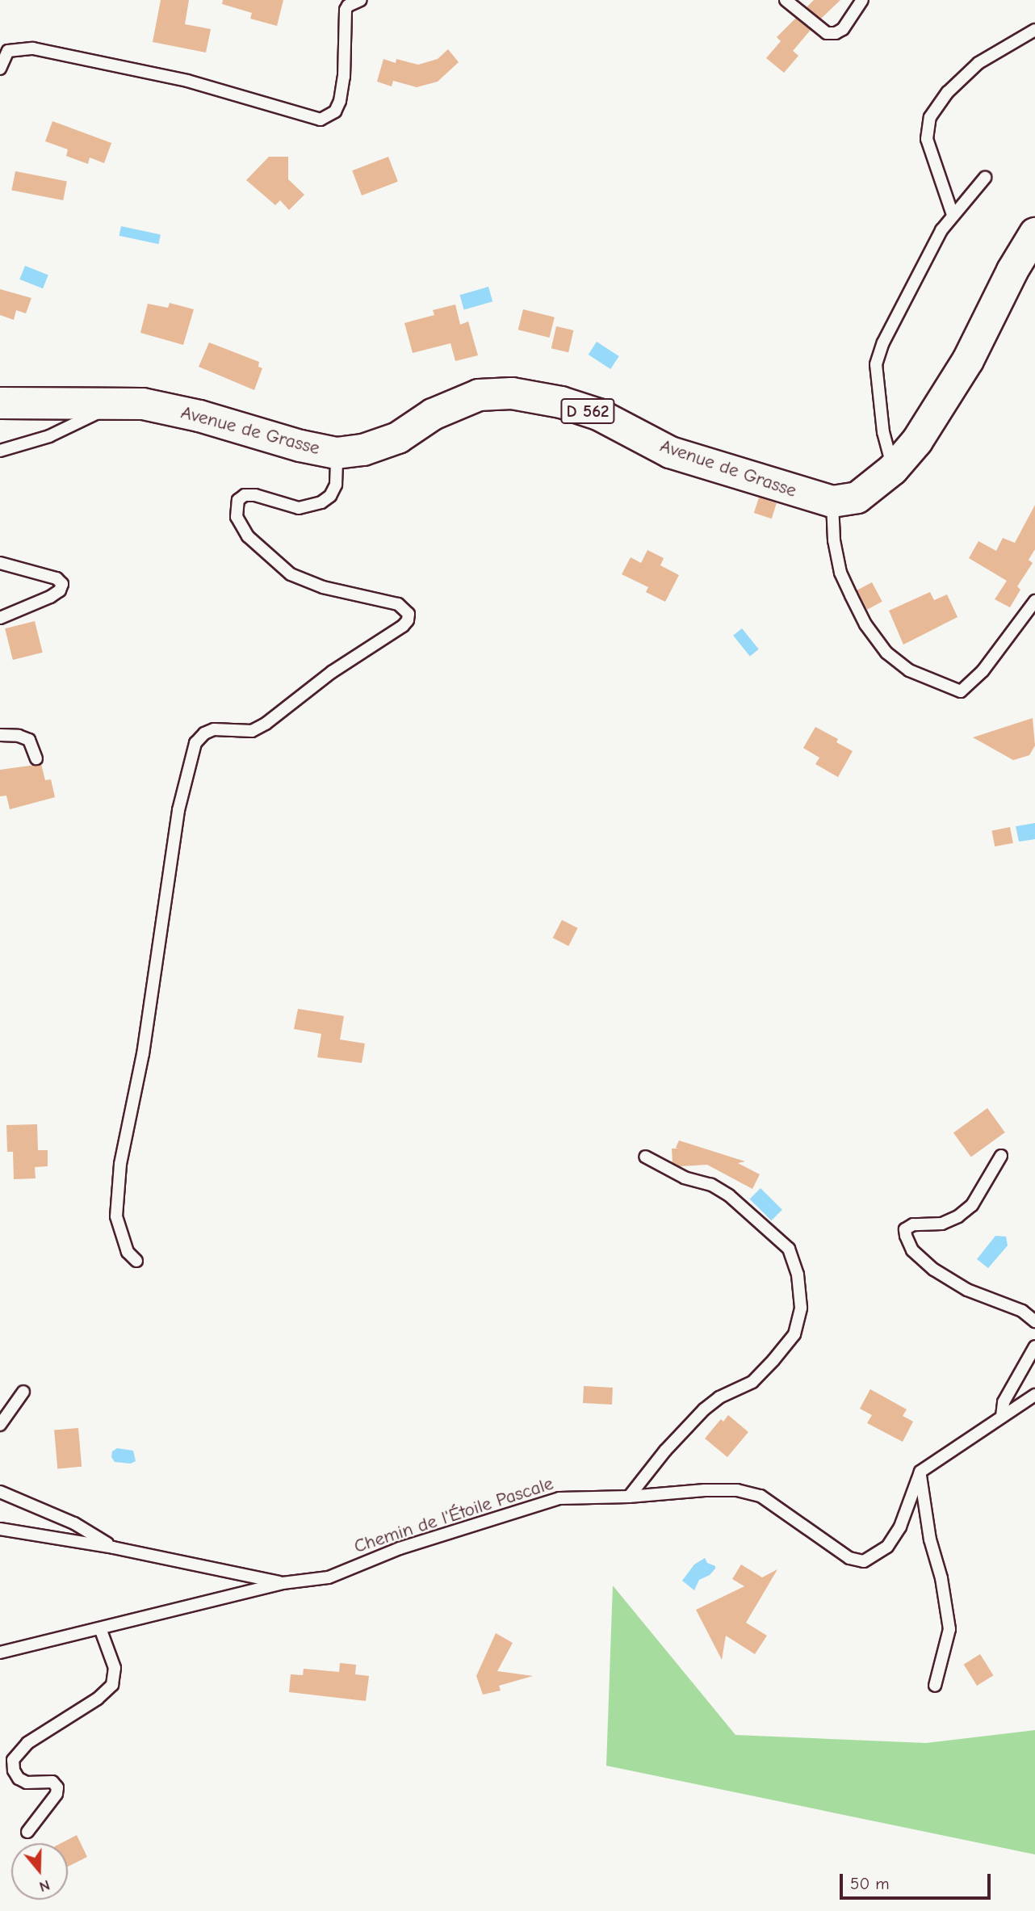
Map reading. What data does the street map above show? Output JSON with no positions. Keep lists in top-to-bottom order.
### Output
{
  "streets": {
    "main road": ["D 562", "Avenue de Grasse"],
    "lane": ["Chemin de l'Étoile Pascale"]
  },
  "scale_bar": "50 m",
  "north": "bottom"
}
